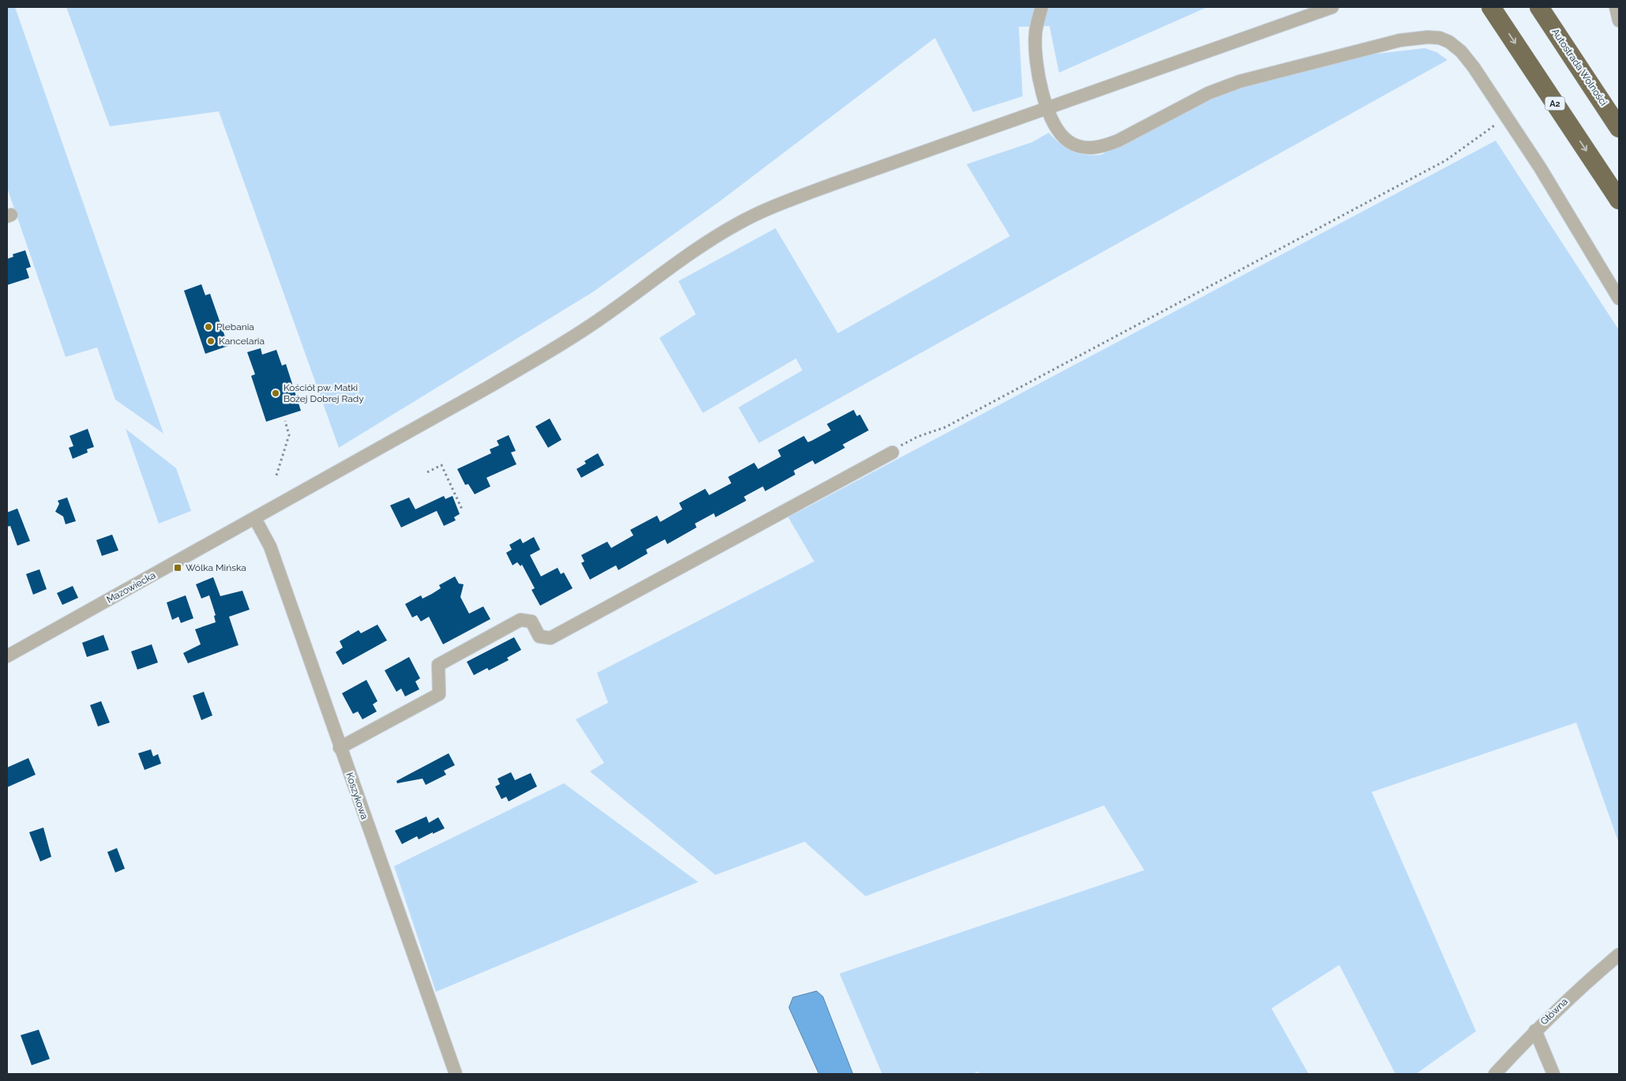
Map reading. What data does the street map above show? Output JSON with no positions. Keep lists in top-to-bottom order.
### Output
{
  "streets": {
    "highway": ["Autostrada Wolności", "A2"],
    "street": ["Mazowiecka", "Koszykowa", "Główna"]
  },
  "crossings": [
    ["Mazowiecka", "Koszykowa"]
  ],
  "places": {
    "other": ["Plebania", "Kancelaria", "Kościół pw. Matki Bożej Dobrej Rady"],
    "transit": ["Wólka Mińska"]
  }
}
